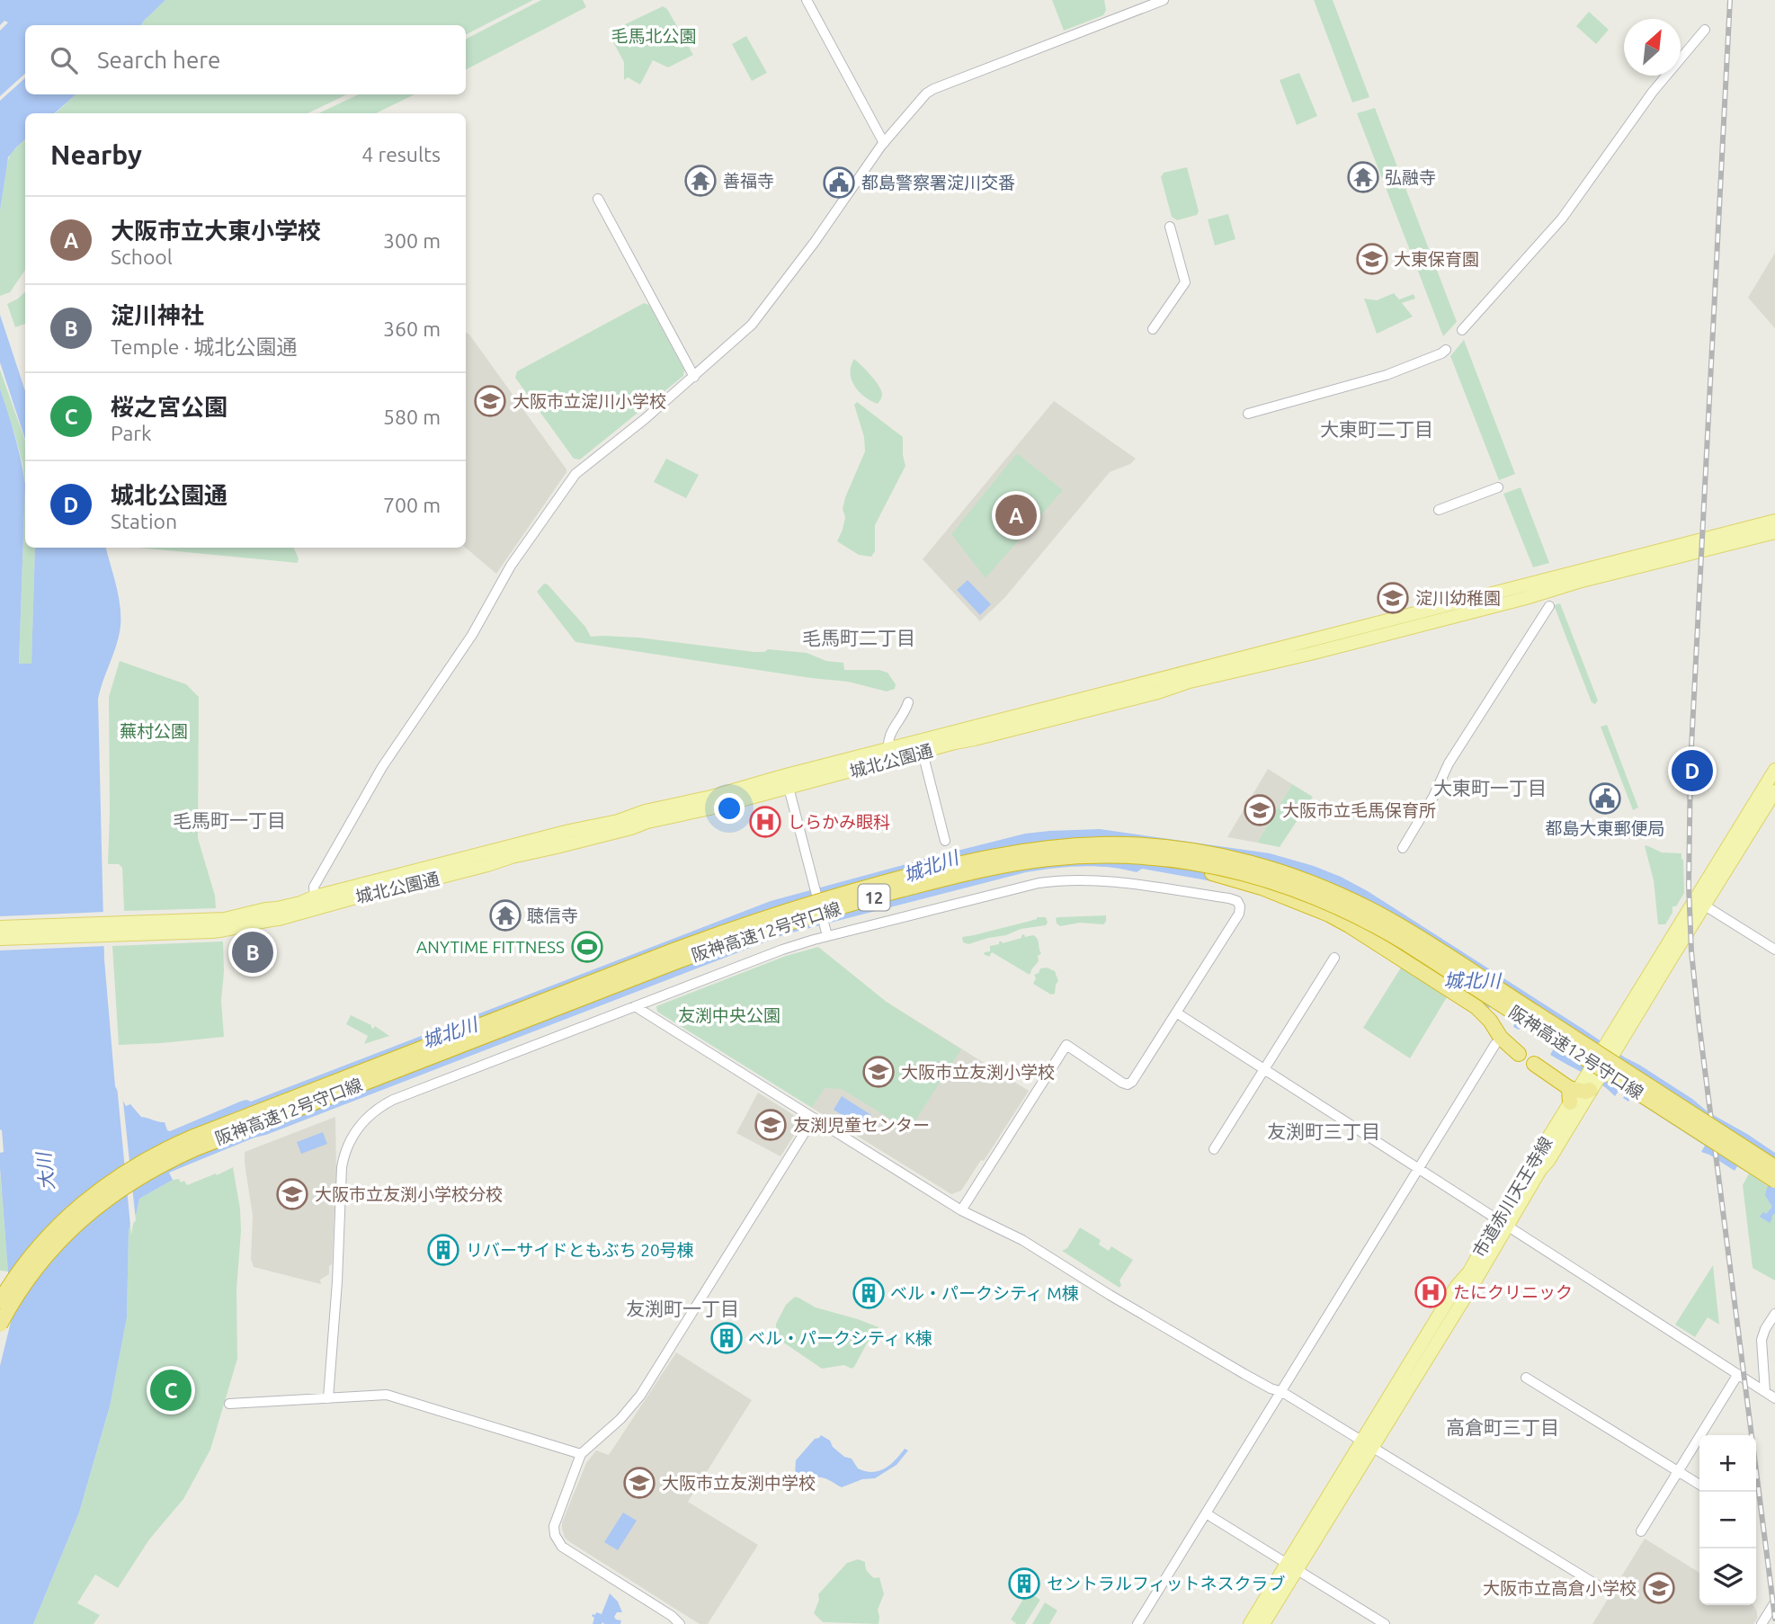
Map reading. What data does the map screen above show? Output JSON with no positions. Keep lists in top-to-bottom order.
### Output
{
  "streets": {
    "highway": ["12", "阪神高速12号守口線"],
    "main road": ["城北公園通", "市道赤川天王寺線"]
  },
  "districts": [
    "大東町二丁目",
    "毛馬町二丁目",
    "大東町一丁目",
    "毛馬町一丁目",
    "友渕町三丁目",
    "友渕町一丁目",
    "高倉町三丁目"
  ],
  "water": ["城北川", "大川"],
  "parks": ["毛馬北公園", "蕪村公園", "友渕中央公園"],
  "places": {
    "temple": ["弘融寺", "善福寺", "聴信寺"],
    "public building": ["都島警察署淀川交番", "都島大東郵便局"],
    "school or university": [
      "大東保育園",
      "大阪市立淀川小学校",
      "淀川幼稚園",
      "大阪市立毛馬保育所",
      "大阪市立友渕小学校",
      "友渕児童センター",
      "大阪市立友渕小学校分校",
      "大阪市立友渕中学校",
      "大阪市立高倉小学校"
    ],
    "hospital": ["しらかみ眼科", "たにクリニック"],
    "sports": ["ANYTIME FITTNESS"],
    "building": [
      "リバーサイドともぶち 20号棟",
      "ベル・パークシティ M棟",
      "ベル・パークシティ K棟",
      "セントラルフィットネスクラブ"
    ]
  },
  "north": "top right",
  "page": {
    "search": "Search here",
    "heading": ["Nearby", "4 results"],
    "list": [
      {
        "mark": "A",
        "name": "大阪市立大東小学校",
        "note": "School",
        "value": "300 m"
      },
      {
        "mark": "B",
        "name": "淀川神社",
        "note": "Temple · 城北公園通",
        "value": "360 m"
      },
      {
        "mark": "C",
        "name": "桜之宮公園",
        "note": "Park",
        "value": "580 m"
      },
      {
        "mark": "D",
        "name": "城北公園通",
        "note": "Station",
        "value": "700 m"
      }
    ],
    "pins": [
      "A",
      "D",
      "B",
      "C"
    ],
    "map_buttons": ["+", "−"]
  }
}
